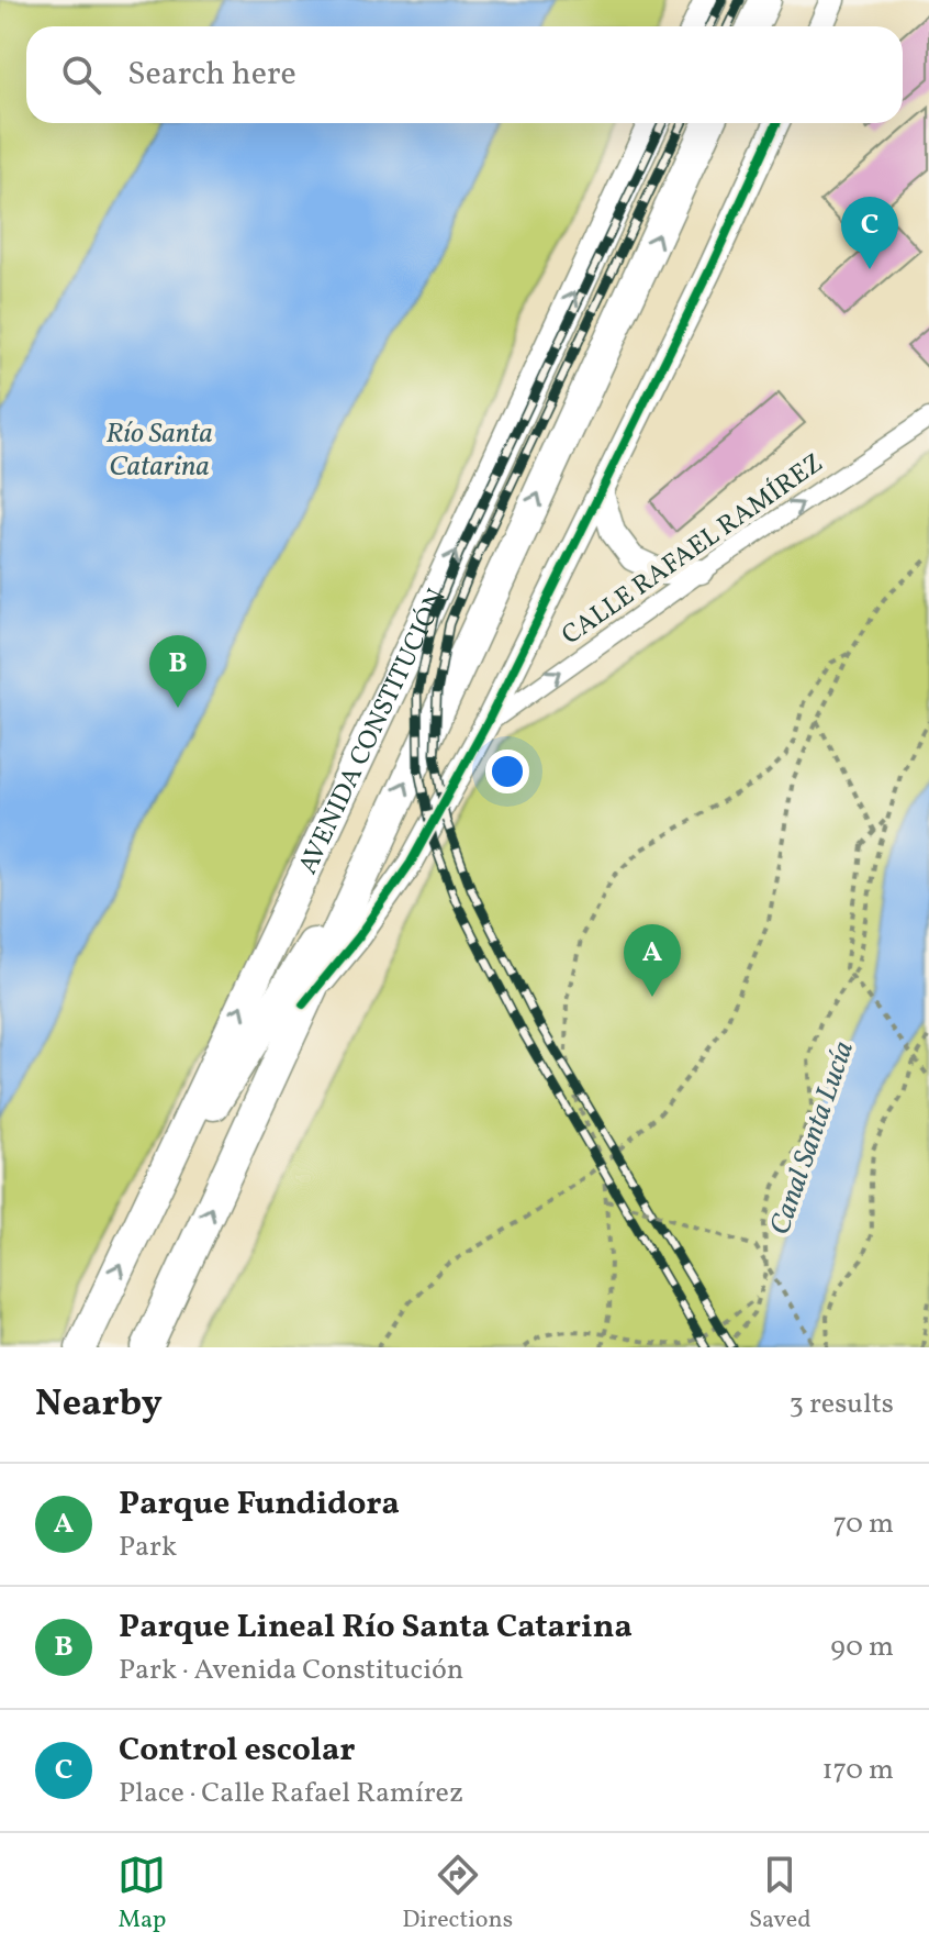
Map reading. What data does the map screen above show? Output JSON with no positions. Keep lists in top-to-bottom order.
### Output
{
  "streets": {
    "highway": ["AVENIDA CONSTITUCIÓN"],
    "street": ["CALLE RAFAEL RAMÍREZ"]
  },
  "one_way": ["CALLE RAFAEL RAMÍREZ", "AVENIDA CONSTITUCIÓN"],
  "water": ["Río Santa Catarina", "Canal Santa Lucía"],
  "page": {
    "search": "Search here",
    "pins": ["C", "B", "A"],
    "heading": ["Nearby", "3 results"],
    "list": [
      {
        "mark": "A",
        "name": "Parque Fundidora",
        "note": "Park",
        "value": "70 m"
      },
      {
        "mark": "B",
        "name": "Parque Lineal Río Santa Catarina",
        "note": "Park · Avenida Constitución",
        "value": "90 m"
      },
      {
        "mark": "C",
        "name": "Control escolar",
        "note": "Place · Calle Rafael Ramírez",
        "value": "170 m"
      }
    ],
    "nav": ["Map", "Directions", "Saved"]
  }
}
